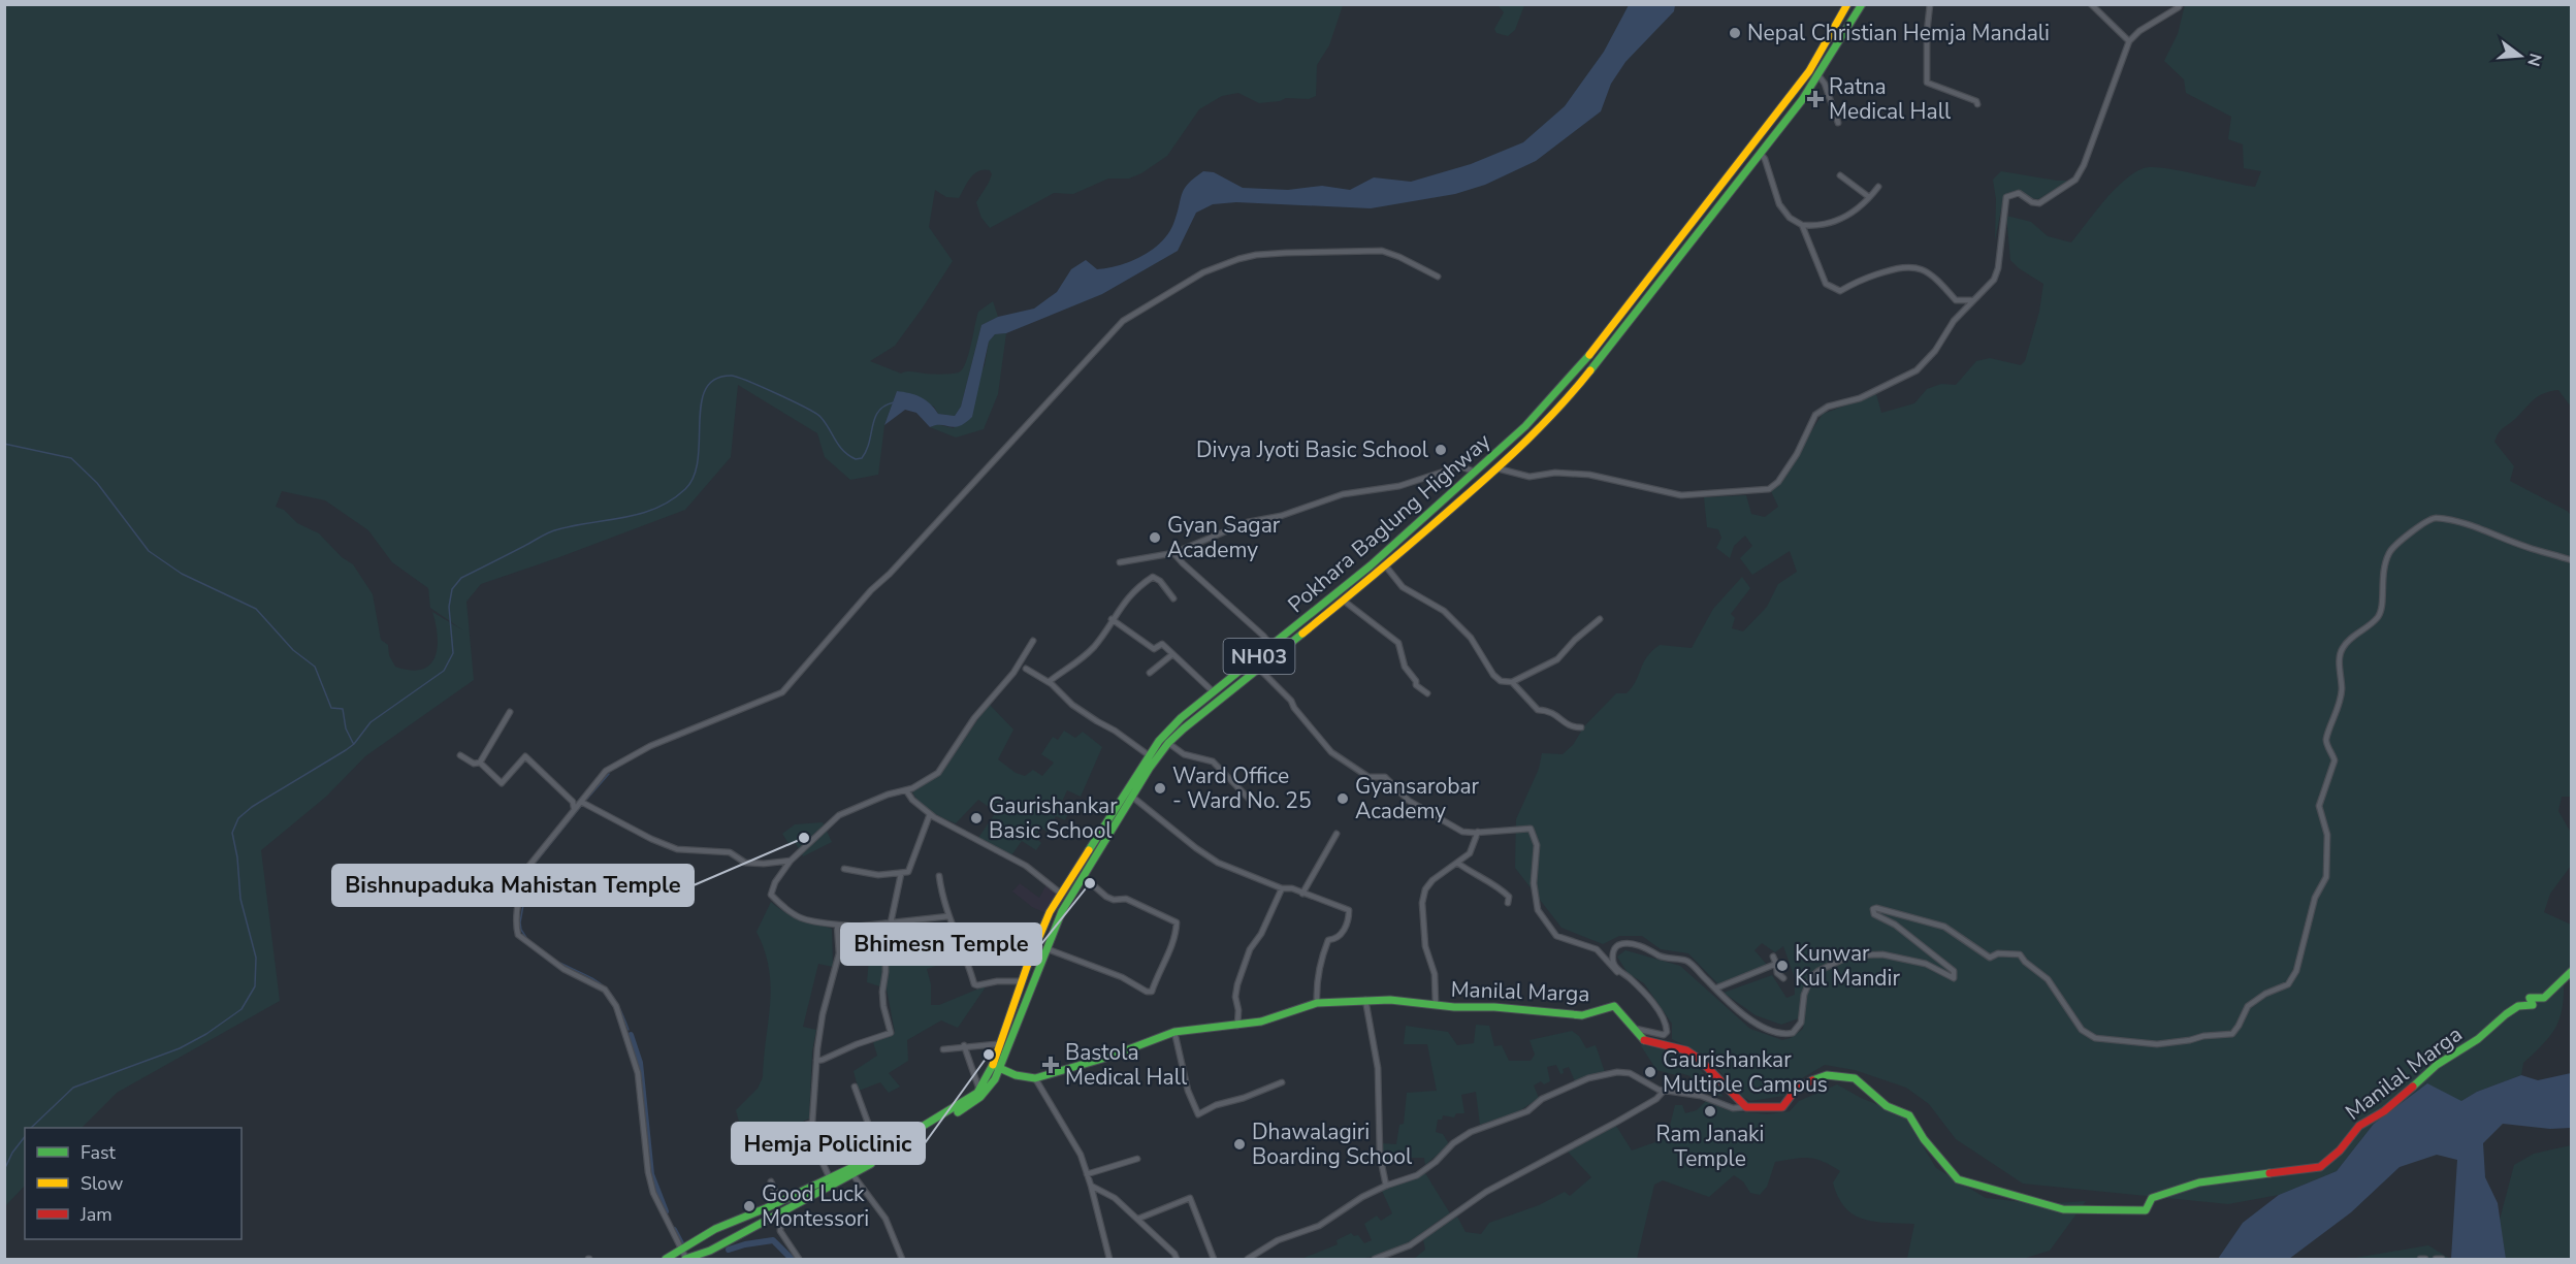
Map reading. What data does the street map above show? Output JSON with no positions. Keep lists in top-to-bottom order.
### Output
{
  "streets": {
    "main road": ["Pokhara Baglung Highway", "NH03", "Manilal Marga"]
  },
  "crossings": [
    ["Pokhara Baglung Highway", "Manilal Marga"]
  ],
  "places": {
    "other": [
      "Nepal Christian Hemja Mandali",
      "Divya Jyoti Basic School",
      "Gyan Sagar Academy",
      "Ward Office - Ward No. 25",
      "Gyansarobar Academy",
      "Gaurishankar Basic School",
      "Bishnupaduka Mahistan Temple",
      "Bhimesn Temple",
      "Kunwar Kul Mandir",
      "Hemja Policlinic",
      "Gaurishankar Multiple Campus",
      "Ram Janaki Temple",
      "Dhawalagiri Boarding School",
      "Good Luck Montessori"
    ],
    "health": ["Ratna Medical Hall", "Bastola Medical Hall"]
  },
  "legend": ["Fast", "Slow", "Jam"],
  "north": "right"
}
